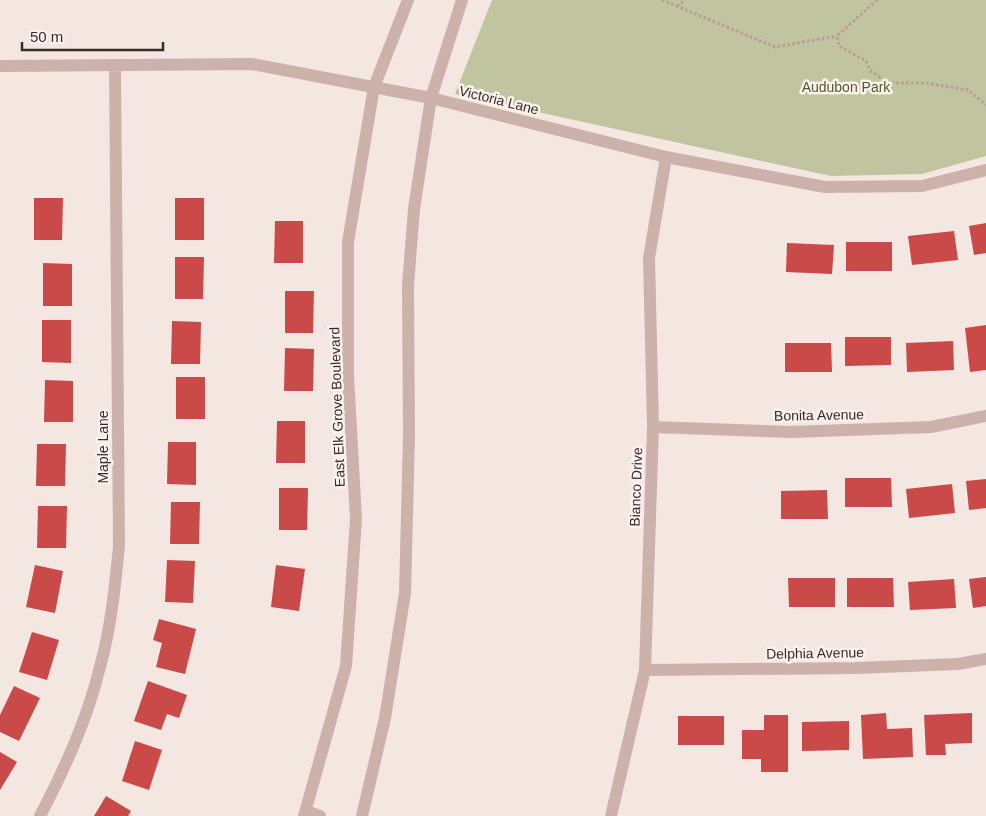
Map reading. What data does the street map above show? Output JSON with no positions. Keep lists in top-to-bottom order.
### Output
{
  "streets": {
    "street": [
      "Victoria Lane",
      "East Elk Grove Boulevard",
      "Bonita Avenue",
      "Maple Lane",
      "Bianco Drive",
      "Delphia Avenue"
    ]
  },
  "crossings": [
    ["Victoria Lane", "East Elk Grove Boulevard"],
    ["Victoria Lane", "Maple Lane"],
    ["Victoria Lane", "Bianco Drive"],
    ["Bonita Avenue", "Bianco Drive"],
    ["Bianco Drive", "Delphia Avenue"]
  ],
  "parks": ["Audubon Park"],
  "scale_bar": "50 m"
}
